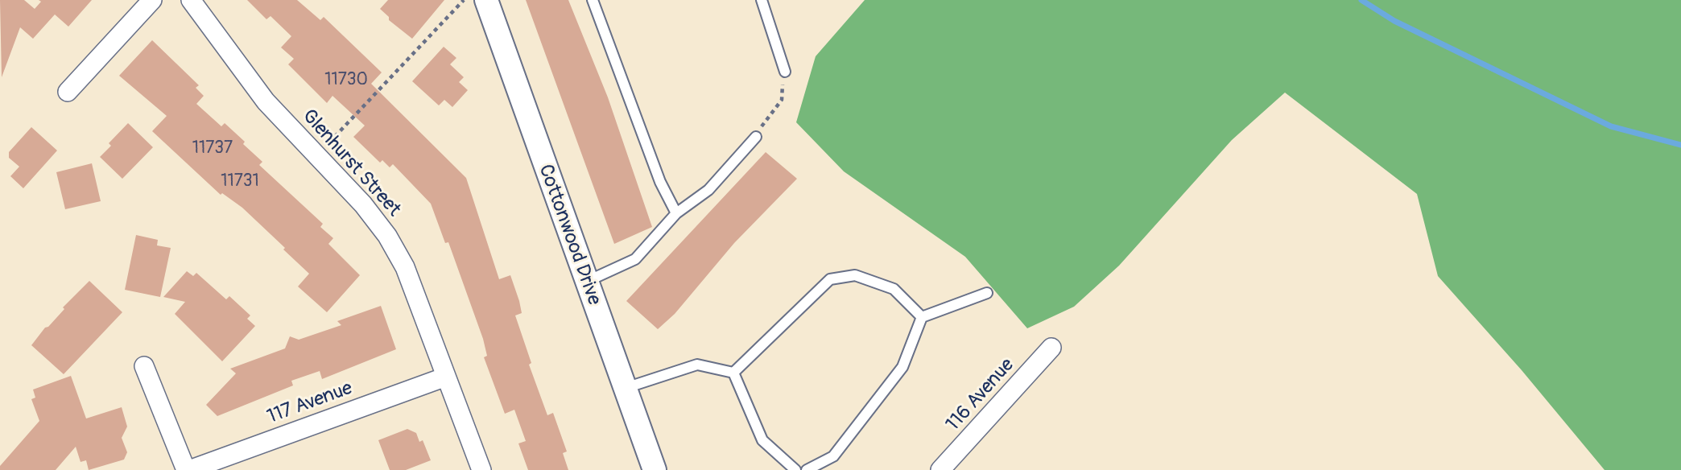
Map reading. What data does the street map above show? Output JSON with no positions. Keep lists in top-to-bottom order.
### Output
{
  "streets": {
    "street": [
      "Glenhurst Street",
      "Cottonwood Drive",
      "116 Avenue",
      "117 Avenue"
    ]
  },
  "crossings": [
    ["Glenhurst Street", "117 Avenue"]
  ],
  "house_numbers": ["11730", "11737", "11731"]
}
